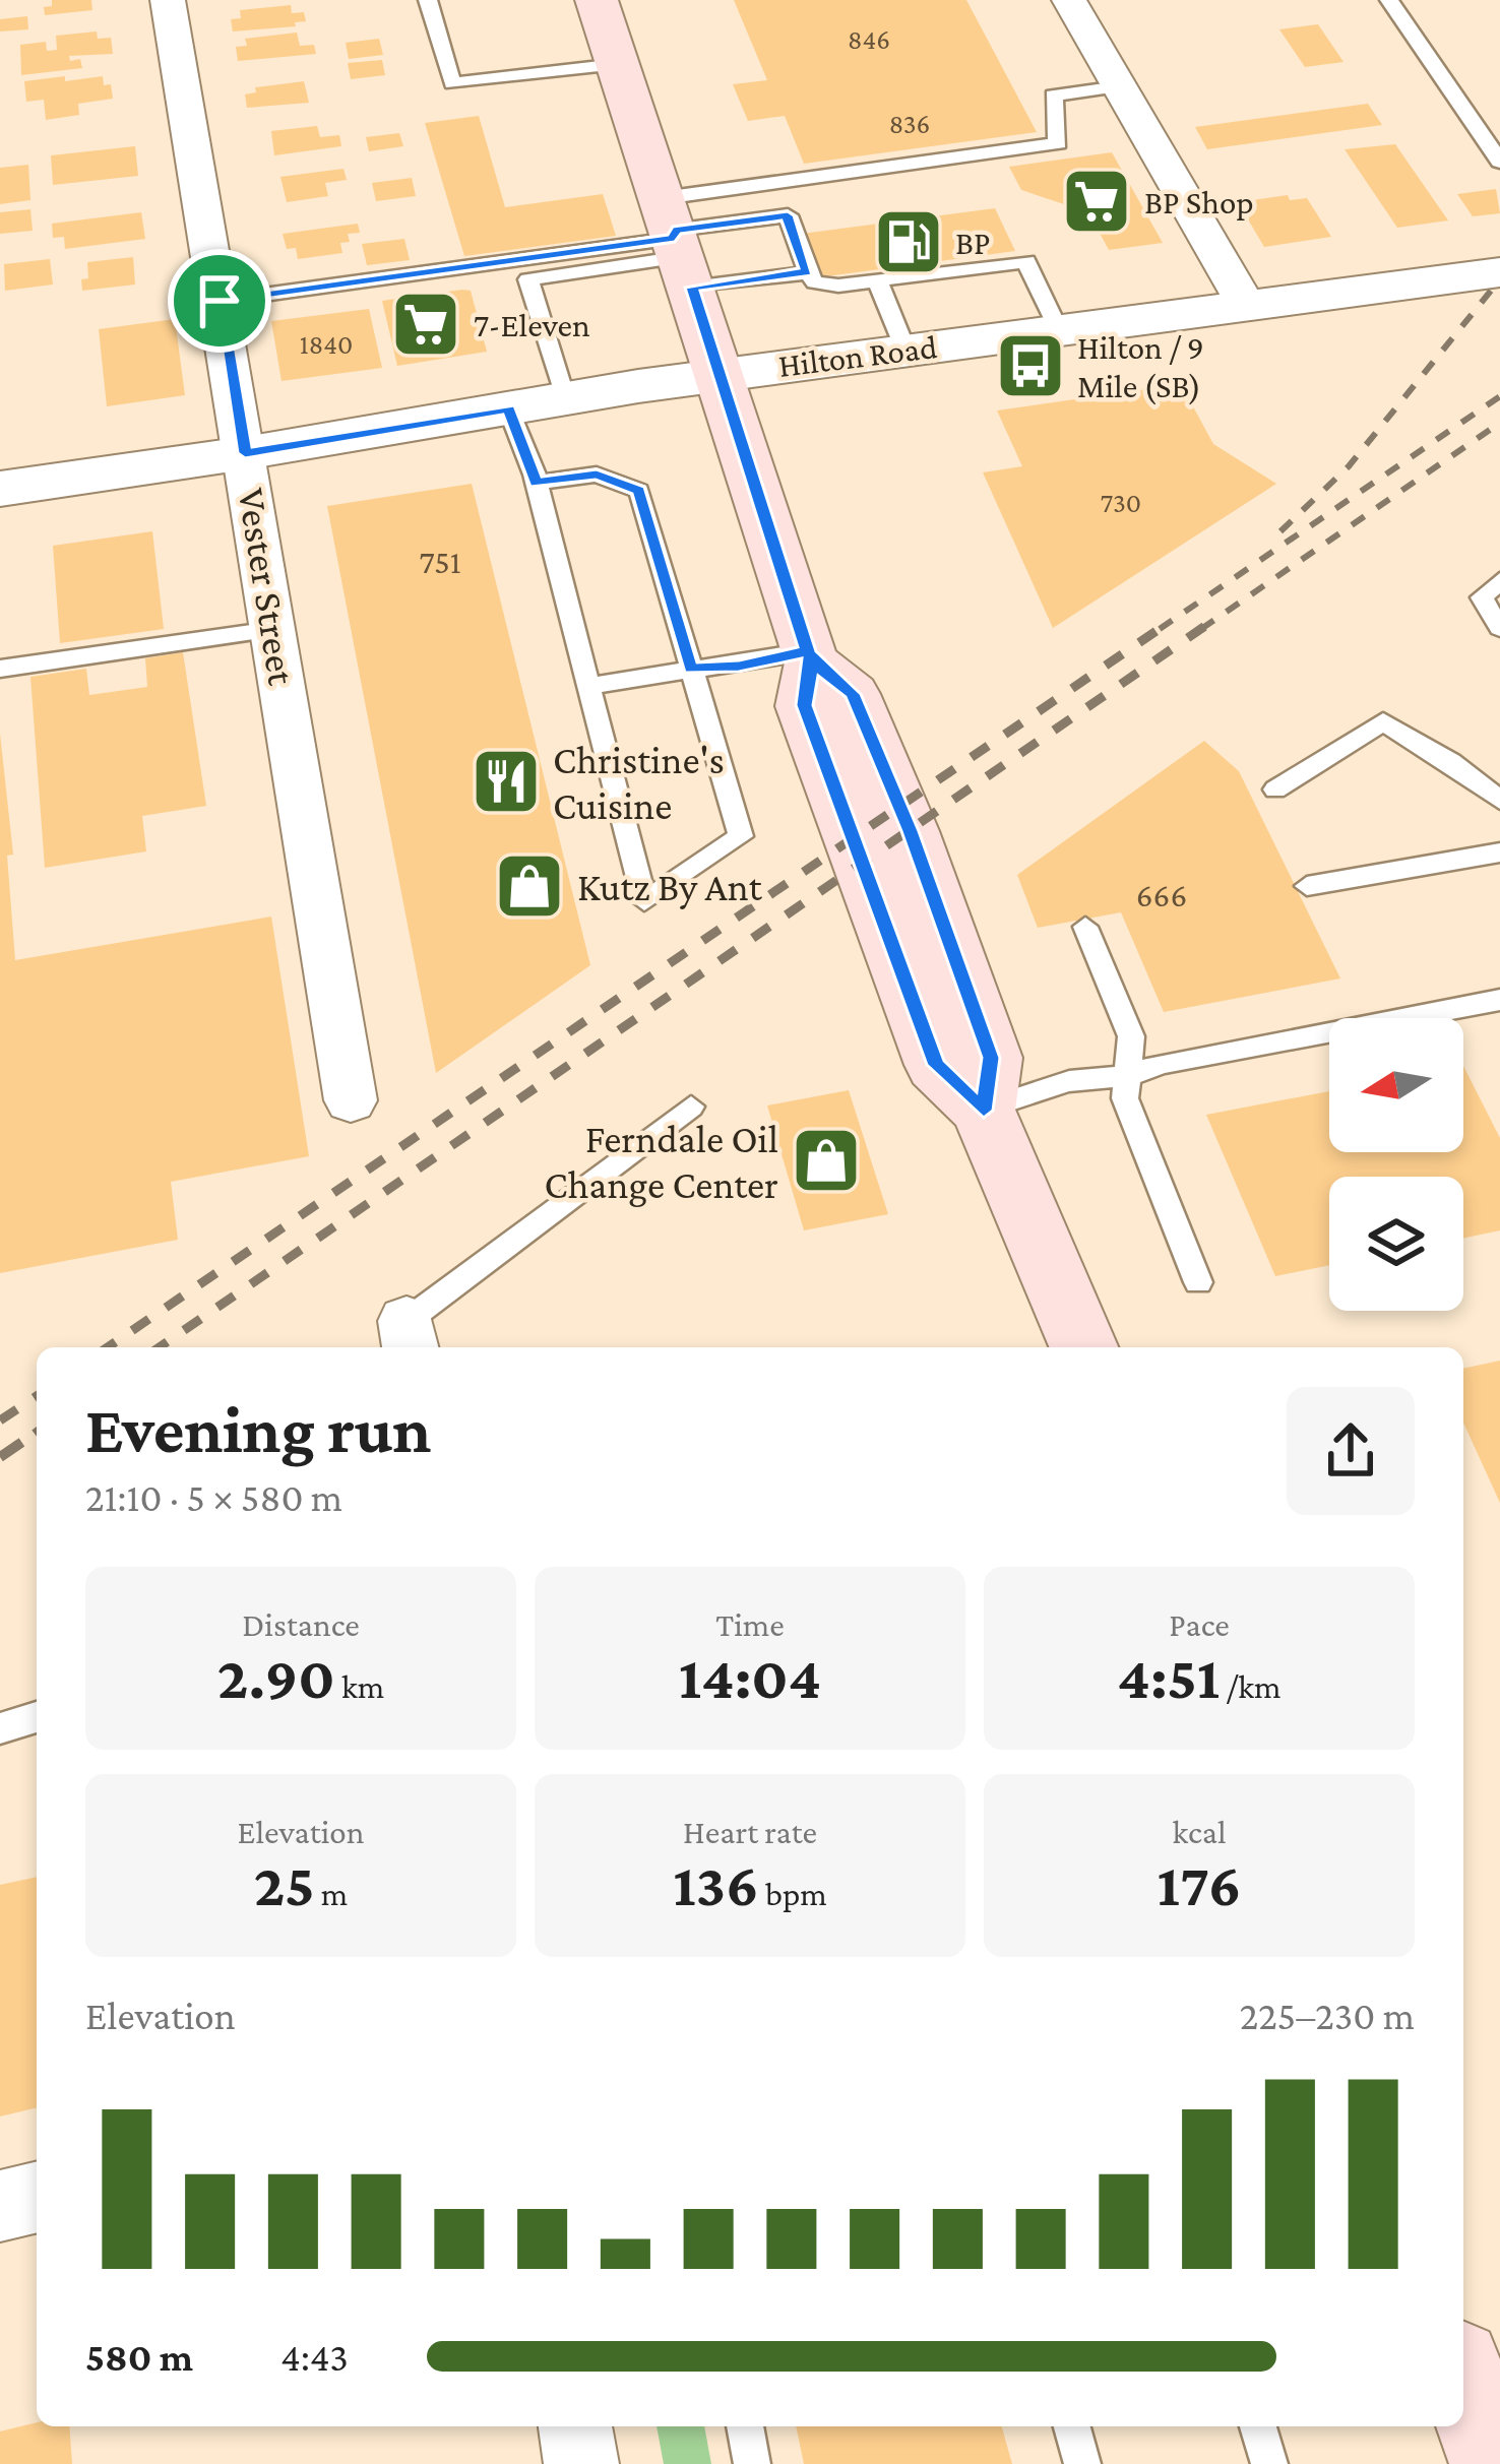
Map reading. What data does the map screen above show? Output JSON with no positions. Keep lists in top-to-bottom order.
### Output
{
  "streets": {
    "street": ["Hilton Road", "Vester Street"]
  },
  "crossings": [
    ["Hilton Road", "Vester Street"]
  ],
  "places": {
    "supermarket": ["BP Shop", "7-Eleven"],
    "fuel station": ["BP"],
    "bus stop": ["Hilton / 9 Mile (SB)"],
    "restaurant": ["Christine's Cuisine"],
    "shop": ["Kutz By Ant", "Ferndale Oil Change Center"]
  },
  "house_numbers": [
    "846",
    "836",
    "1840",
    "730",
    "751",
    "666"
  ],
  "north": "left",
  "page": {
    "heading": ["Evening run", "21:10 · 5 × 580 m"],
    "stats": [
      ["Distance", "2.90 km"],
      ["Time", "14:04"],
      ["Pace", "4:51 /km"],
      ["Elevation", "25 m"],
      ["Heart rate", "136 bpm"],
      ["kcal", "176"]
    ],
    "chart": ["Elevation", "225–230 m"],
    "list": [
      {
        "name": "580 m",
        "note": "4:43"
      }
    ]
  }
}
